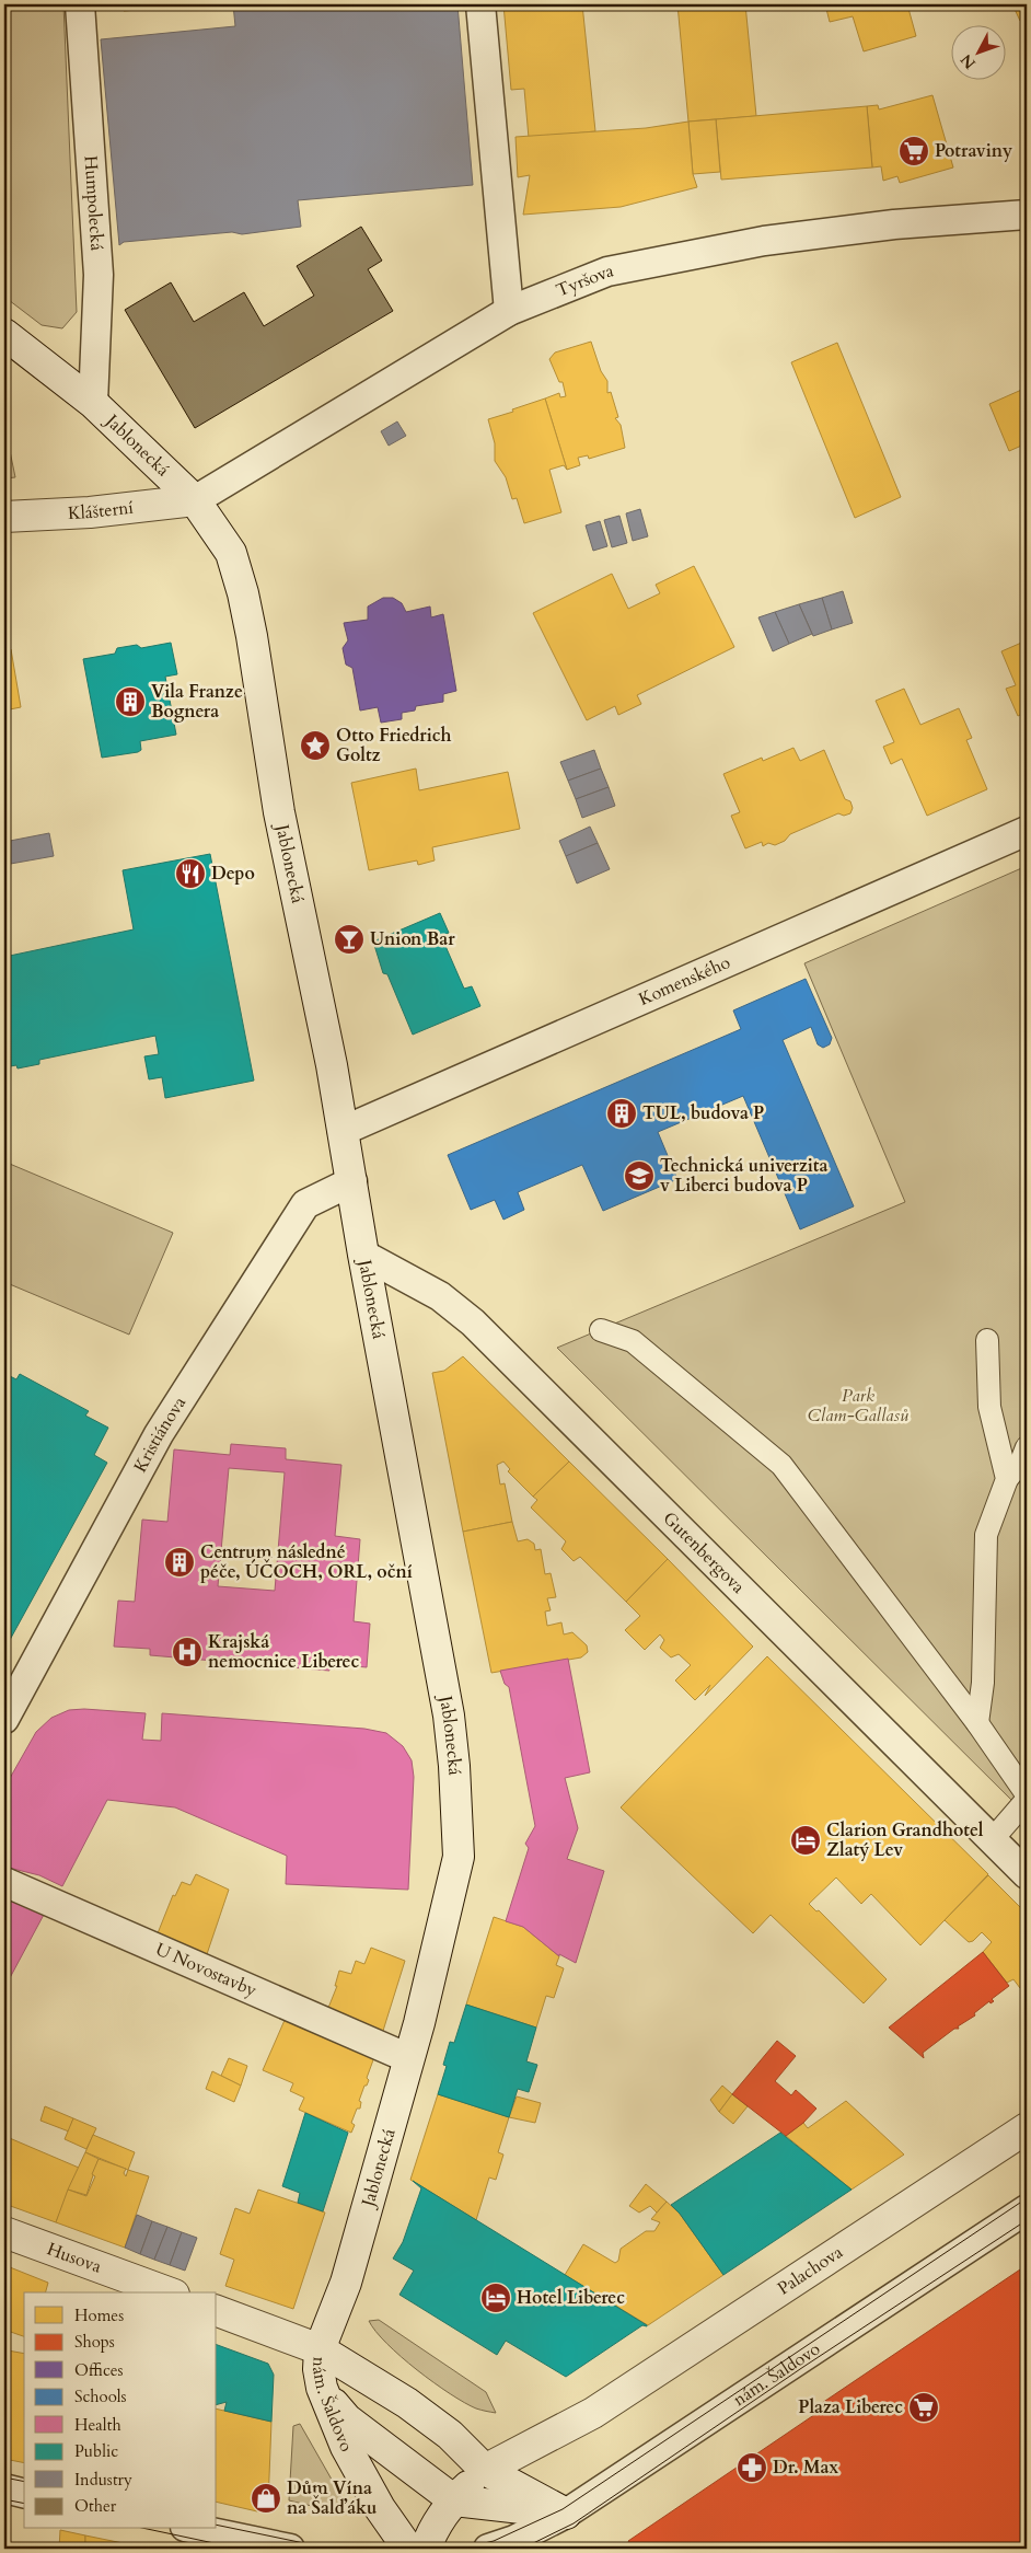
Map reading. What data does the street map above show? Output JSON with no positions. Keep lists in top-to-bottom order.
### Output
{
  "streets": {
    "main road": [
      "Jablonecká",
      "Klášterní",
      "Husova",
      "Palachova",
      "nám. Šaldovo"
    ],
    "street": [
      "Humpolecká",
      "Tyršova",
      "Komenského",
      "Kristiánova",
      "Gutenbergova",
      "U Novostavby"
    ]
  },
  "crossings": [
    ["Humpolecká", "Jablonecká"],
    ["Tyršova", "Jablonecká"],
    ["Tyršova", "Klášterní"],
    ["Jablonecká", "Klášterní"],
    ["Jablonecká", "Komenského"],
    ["Jablonecká", "Kristiánova"],
    ["Jablonecká", "Gutenbergova"],
    ["Jablonecká", "U Novostavby"],
    ["Jablonecká", "nám. Šaldovo"],
    ["Palachova", "nám. Šaldovo"]
  ],
  "parks": ["Park Clam-Gallasů"],
  "places": {
    "supermarket": ["Potraviny", "Plaza Liberec"],
    "building": ["Vila Franze Bognera", "TUL, budova P", "Centrum následné péče, ÚČOCH, ORL, oční"],
    "place": ["Otto Friedrich Goltz"],
    "restaurant": ["Depo"],
    "bar": ["Union Bar"],
    "school or university": ["Technická univerzita v Liberci budova P"],
    "hospital": ["Krajská nemocnice Liberec"],
    "hotel": ["Clarion Grandhotel Zlatý Lev", "Hotel Liberec"],
    "pharmacy": ["Dr. Max"],
    "shop": ["Dům Vína na Šalďáku"]
  },
  "legend": [
    "Homes",
    "Shops",
    "Offices",
    "Schools",
    "Health",
    "Public",
    "Industry",
    "Other"
  ],
  "north": "bottom left"
}
